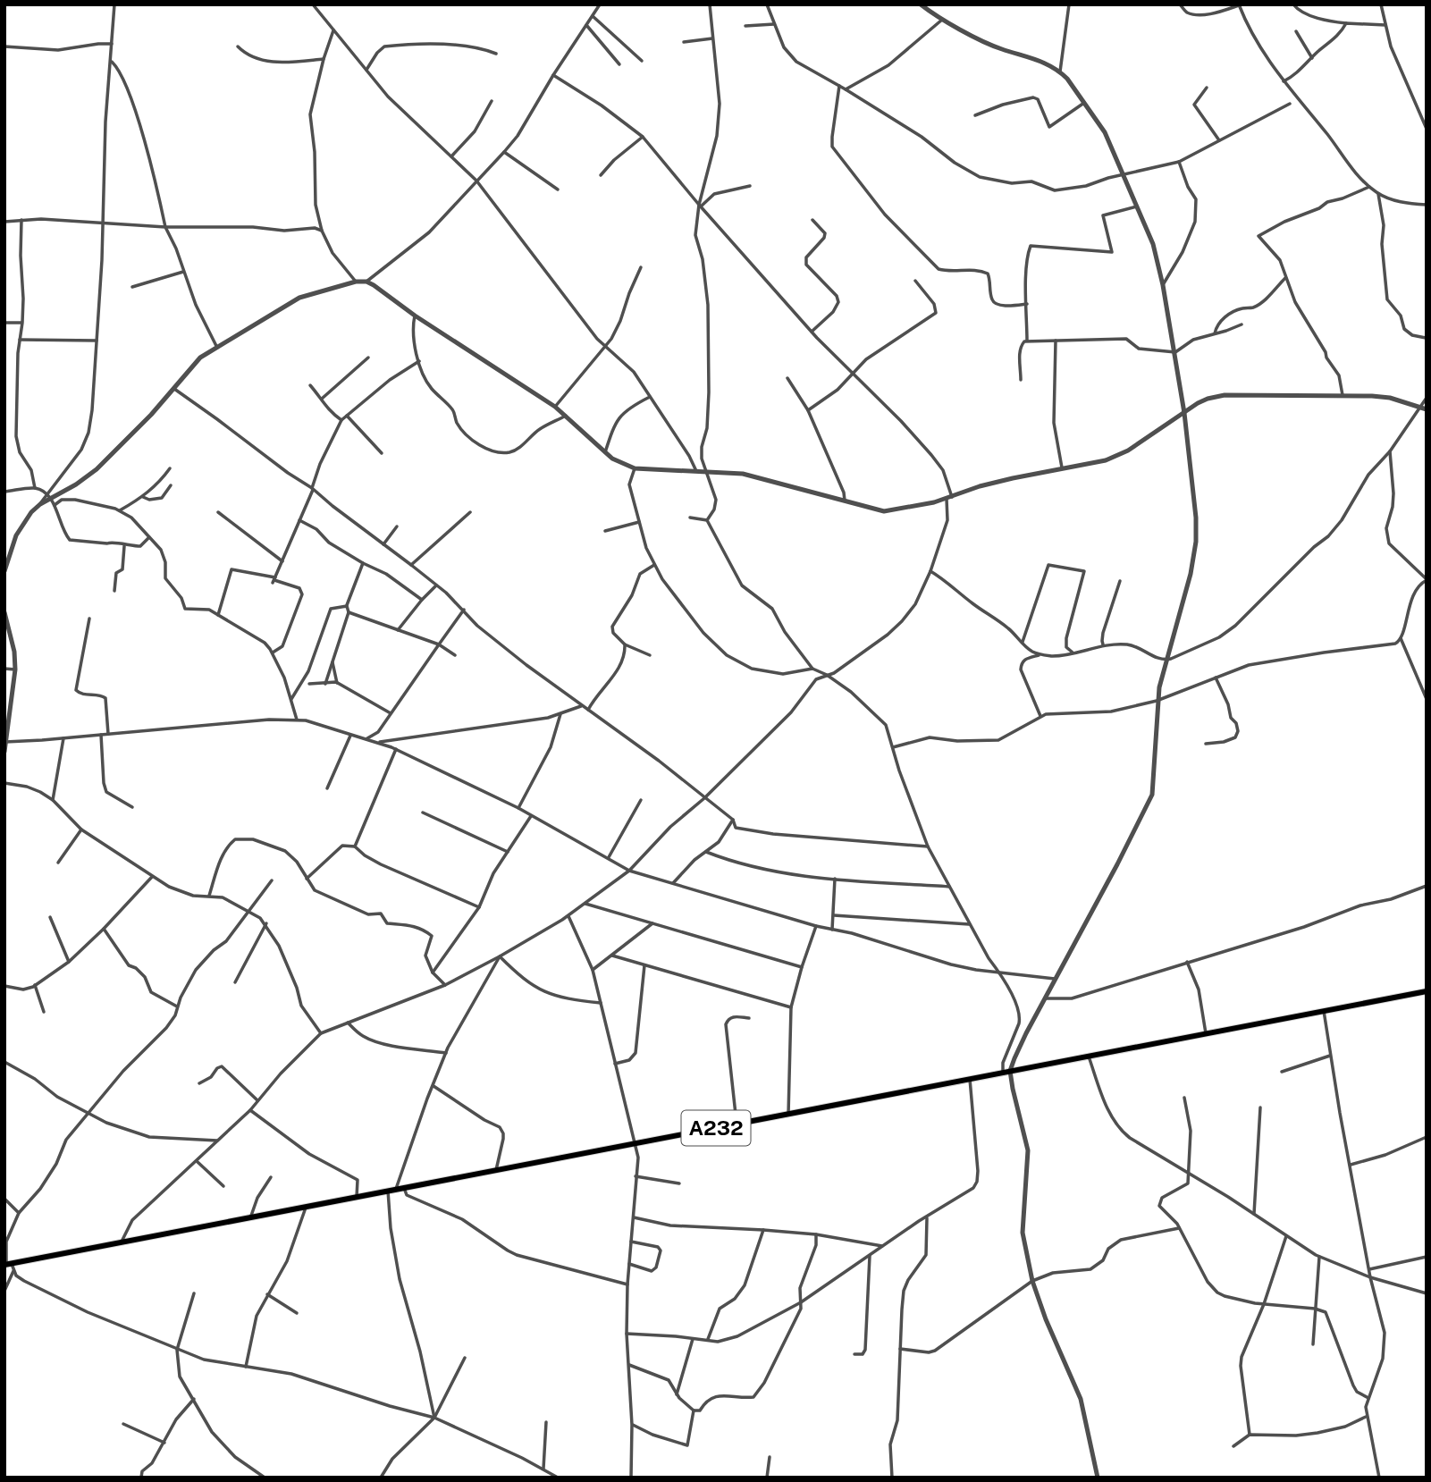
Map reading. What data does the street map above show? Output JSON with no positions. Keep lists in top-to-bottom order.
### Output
{
  "streets": {
    "main road": ["A232"]
  }
}
